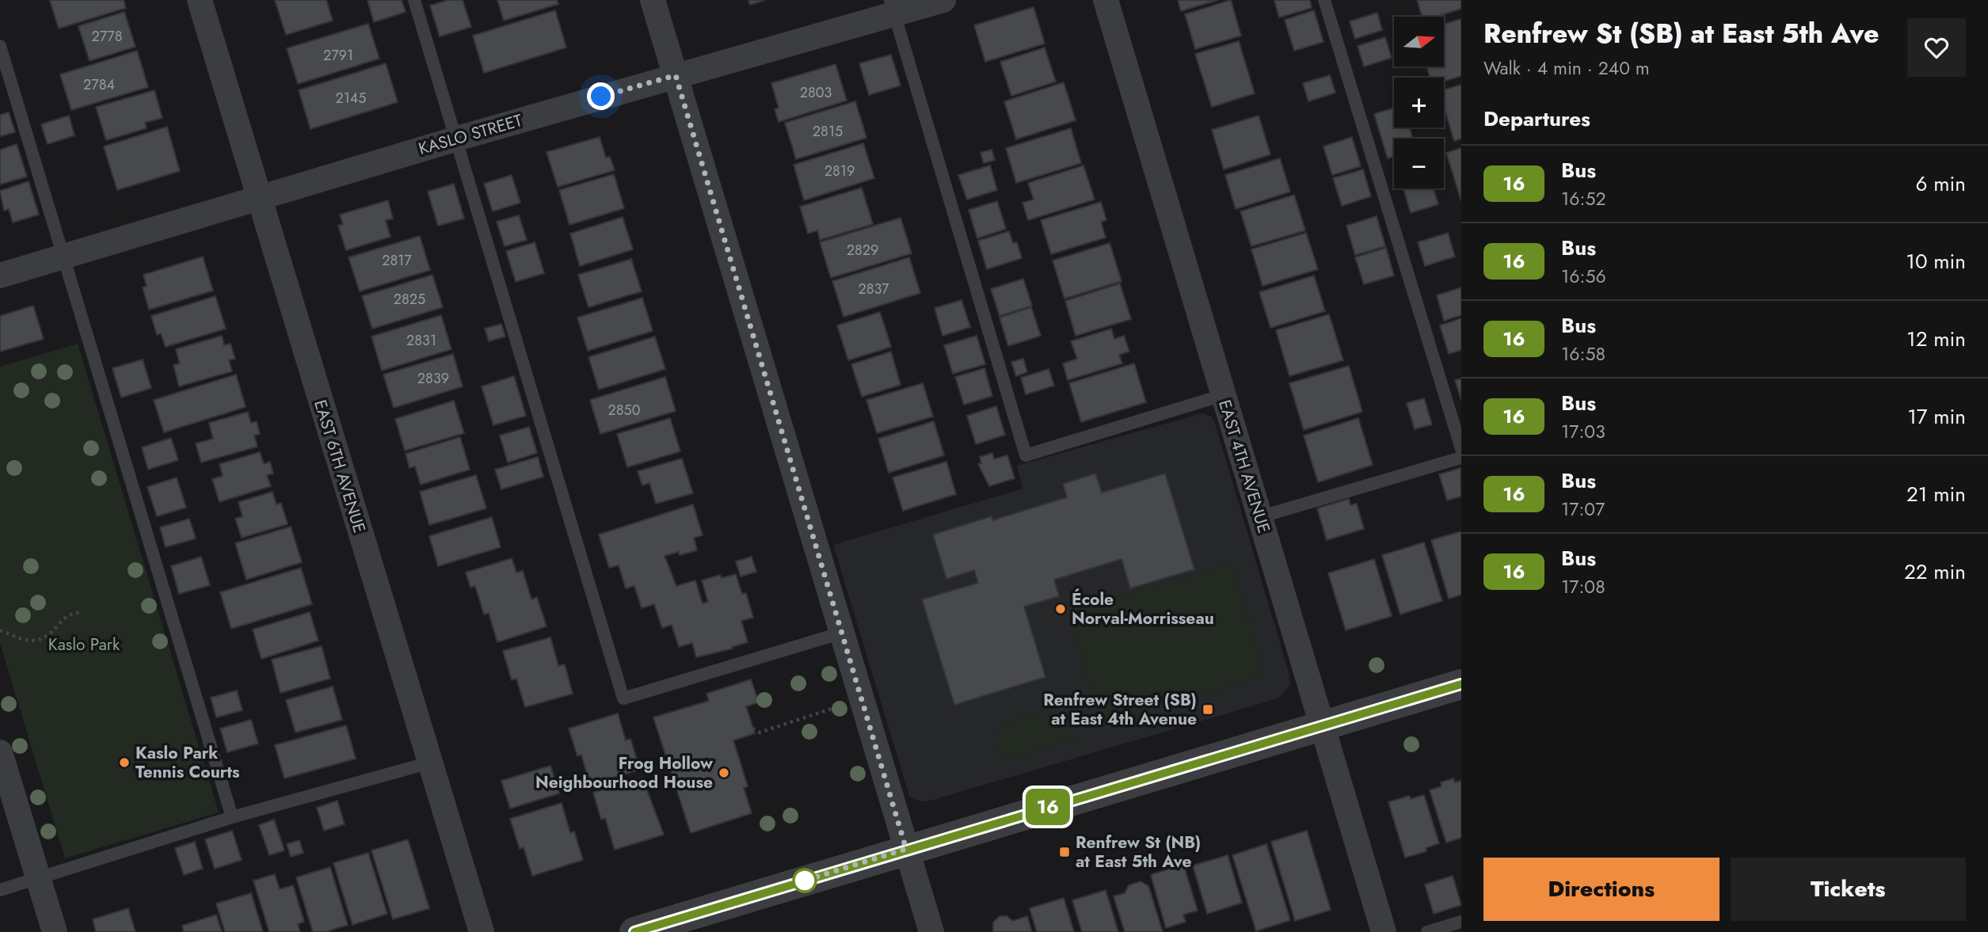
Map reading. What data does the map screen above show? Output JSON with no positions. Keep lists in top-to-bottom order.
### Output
{
  "streets": {
    "street": ["KASLO STREET", "EAST 6TH AVENUE", "EAST 4TH AVENUE"]
  },
  "crossings": [
    ["KASLO STREET", "EAST 6TH AVENUE"]
  ],
  "parks": ["Kaslo Park"],
  "places": {
    "other": ["École Norval-Morrisseau", "Kaslo Park Tennis Courts", "Frog Hollow Neighbourhood House"],
    "transit": ["Renfrew Street (SB) at East 4th Avenue", "Renfrew St (NB) at East 5th Ave"]
  },
  "lines": ["bus line 16"],
  "house_numbers": [
    "2778",
    "2791",
    "2784",
    "2803",
    "2145",
    "2815",
    "2819",
    "2829",
    "2817",
    "2837",
    "2825",
    "2831",
    "2839",
    "2850"
  ],
  "north": "right",
  "page": {
    "on_map": "16",
    "heading": [
      ["Renfrew St (SB) at East 5th Ave", "Walk · 4 min · 240 m"],
      "Departures"
    ],
    "map_buttons": ["+", "−"],
    "list": [
      {
        "mark": "16",
        "name": "Bus",
        "note": "16:52",
        "value": "6 min"
      },
      {
        "mark": "16",
        "name": "Bus",
        "note": "16:56",
        "value": "10 min"
      },
      {
        "mark": "16",
        "name": "Bus",
        "note": "16:58",
        "value": "12 min"
      },
      {
        "mark": "16",
        "name": "Bus",
        "note": "17:03",
        "value": "17 min"
      },
      {
        "mark": "16",
        "name": "Bus",
        "note": "17:07",
        "value": "21 min"
      },
      {
        "mark": "16",
        "name": "Bus",
        "note": "17:08",
        "value": "22 min"
      }
    ],
    "buttons": ["Directions", "Tickets"]
  }
}
